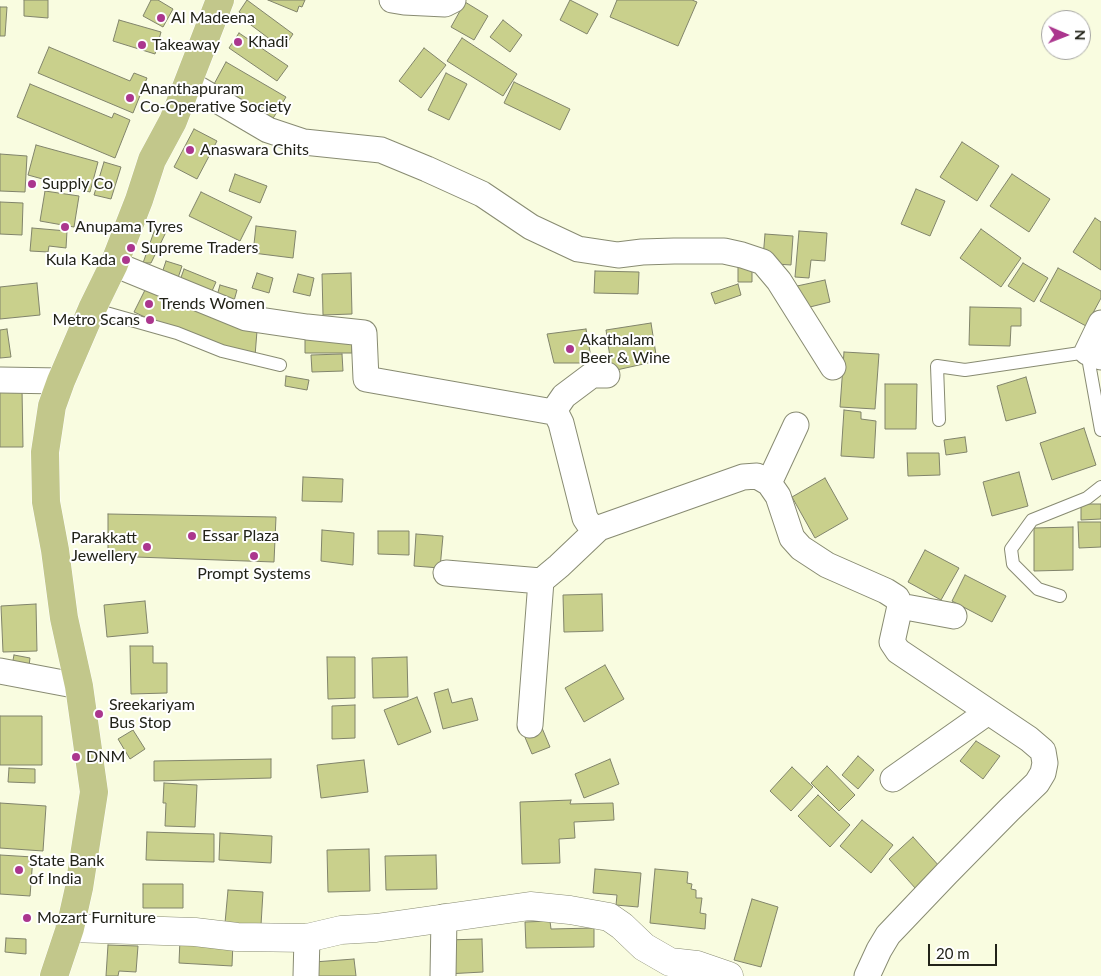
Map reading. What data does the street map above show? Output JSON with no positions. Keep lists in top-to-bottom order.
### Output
{
  "places": [
    "Al Madeena",
    "Khadi",
    "Takeaway",
    "Ananthapuram Co-Operative Society",
    "Anaswara Chits",
    "Supply Co",
    "Anupama Tyres",
    "Supreme Traders",
    "Kula Kada",
    "Trends Women",
    "Metro Scans",
    "Akathalam Beer & Wine",
    "Essar Plaza",
    "Parakkatt Jewellery",
    "Prompt Systems",
    "Sreekariyam Bus Stop",
    "DNM",
    "State Bank of India",
    "Mozart Furniture"
  ],
  "scale_bar": "20 m",
  "north": "right"
}
